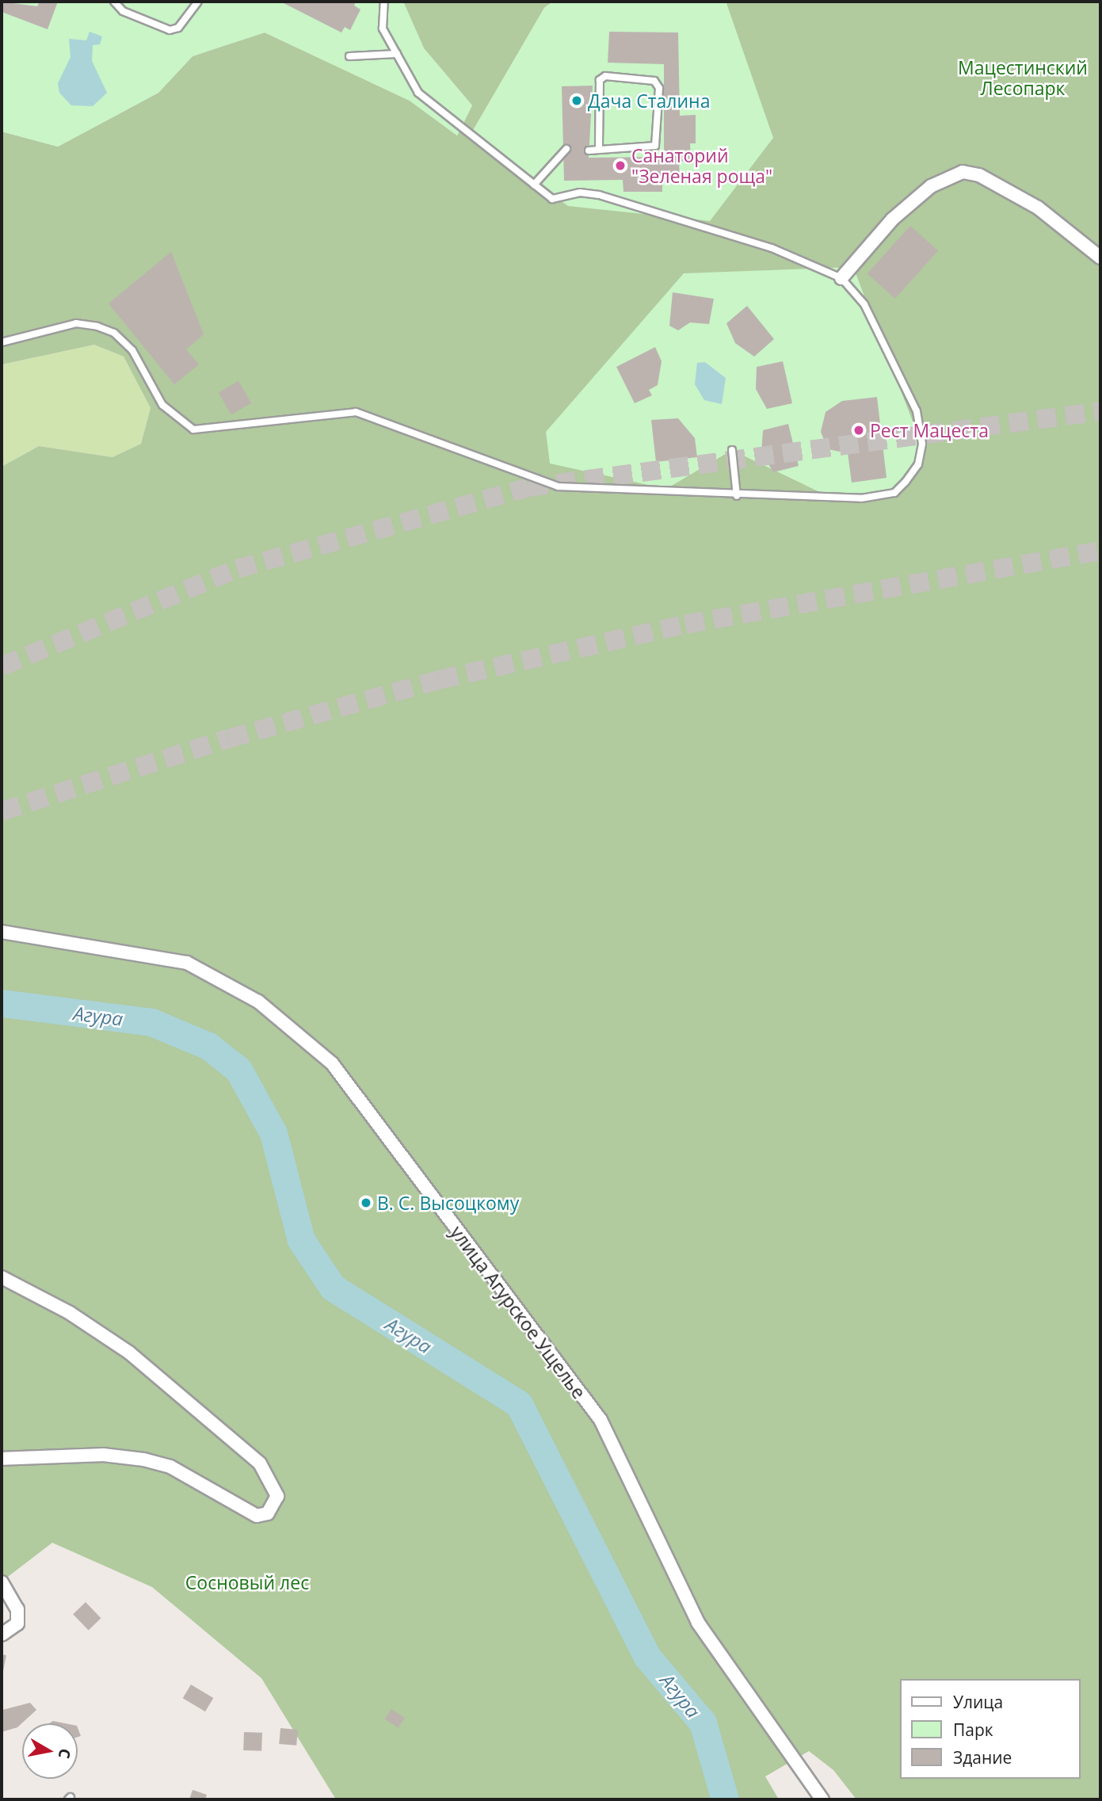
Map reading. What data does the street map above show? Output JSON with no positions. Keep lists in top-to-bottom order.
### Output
{
  "streets": {
    "street": ["улица Агурское Ущелье"]
  },
  "water": ["Агура"],
  "parks": ["Мацестинский Лесопарк", "Сосновый лес"],
  "places": [
    "Дача Сталина",
    "Санаторий \"Зеленая роща\"",
    "Рест Мацеста",
    "В. С. Высоцкому"
  ],
  "legend": ["Улица", "Парк", "Здание"],
  "north": "right"
}
